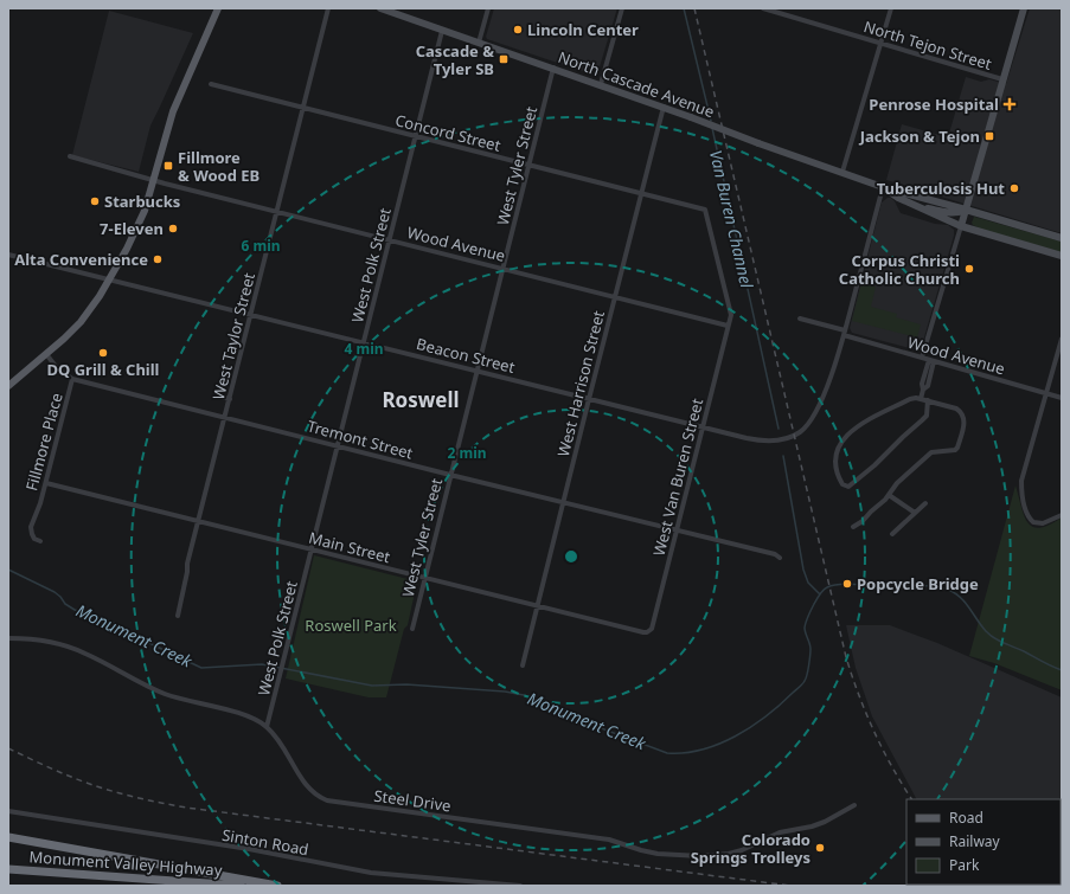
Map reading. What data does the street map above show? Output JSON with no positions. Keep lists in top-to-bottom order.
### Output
{
  "streets": {
    "highway": ["Monument Valley Highway"],
    "main road": ["North Cascade Avenue"],
    "street": [
      "North Tejon Street",
      "Concord Street",
      "West Tyler Street",
      "Wood Avenue",
      "West Polk Street",
      "West Taylor Street",
      "Beacon Street",
      "West Harrison Street",
      "Tremont Street",
      "Fillmore Place",
      "West Van Buren Street",
      "Main Street",
      "Steel Drive",
      "Sinton Road"
    ]
  },
  "crossings": [
    ["North Cascade Avenue", "West Tyler Street"],
    ["North Cascade Avenue", "West Polk Street"],
    ["North Cascade Avenue", "West Harrison Street"],
    ["Concord Street", "West Tyler Street"],
    ["Concord Street", "West Polk Street"],
    ["Concord Street", "West Taylor Street"],
    ["Concord Street", "West Harrison Street"],
    ["Concord Street", "West Van Buren Street"],
    ["West Tyler Street", "Wood Avenue"],
    ["West Tyler Street", "Beacon Street"],
    ["West Tyler Street", "Tremont Street"],
    ["West Tyler Street", "Main Street"],
    ["Wood Avenue", "West Polk Street"],
    ["Wood Avenue", "West Taylor Street"],
    ["Wood Avenue", "Beacon Street"],
    ["Wood Avenue", "West Harrison Street"],
    ["Wood Avenue", "West Van Buren Street"],
    ["West Polk Street", "Beacon Street"],
    ["West Polk Street", "Tremont Street"],
    ["West Polk Street", "Main Street"],
    ["West Polk Street", "Steel Drive"],
    ["West Taylor Street", "Beacon Street"],
    ["West Taylor Street", "Tremont Street"],
    ["West Taylor Street", "Main Street"],
    ["Beacon Street", "West Harrison Street"],
    ["Beacon Street", "West Van Buren Street"],
    ["West Harrison Street", "Tremont Street"],
    ["West Harrison Street", "Main Street"],
    ["Tremont Street", "Fillmore Place"],
    ["Tremont Street", "West Van Buren Street"],
    ["Fillmore Place", "Main Street"],
    ["West Van Buren Street", "Main Street"]
  ],
  "districts": ["Roswell"],
  "water": ["Van Buren Channel", "Monument Creek"],
  "parks": ["Roswell Park"],
  "places": {
    "other": [
      "Lincoln Center",
      "Tuberculosis Hut",
      "Starbucks",
      "7-Eleven",
      "Alta Convenience",
      "Corpus Christi Catholic Church",
      "DQ Grill & Chill",
      "Popcycle Bridge",
      "Colorado Springs Trolleys"
    ],
    "transit": ["Cascade & Tyler SB", "Jackson & Tejon", "Fillmore & Wood EB"],
    "health": ["Penrose Hospital"]
  },
  "legend": ["Road", "Railway", "Park"],
  "rings": ["6 min", "4 min", "2 min"]
}
